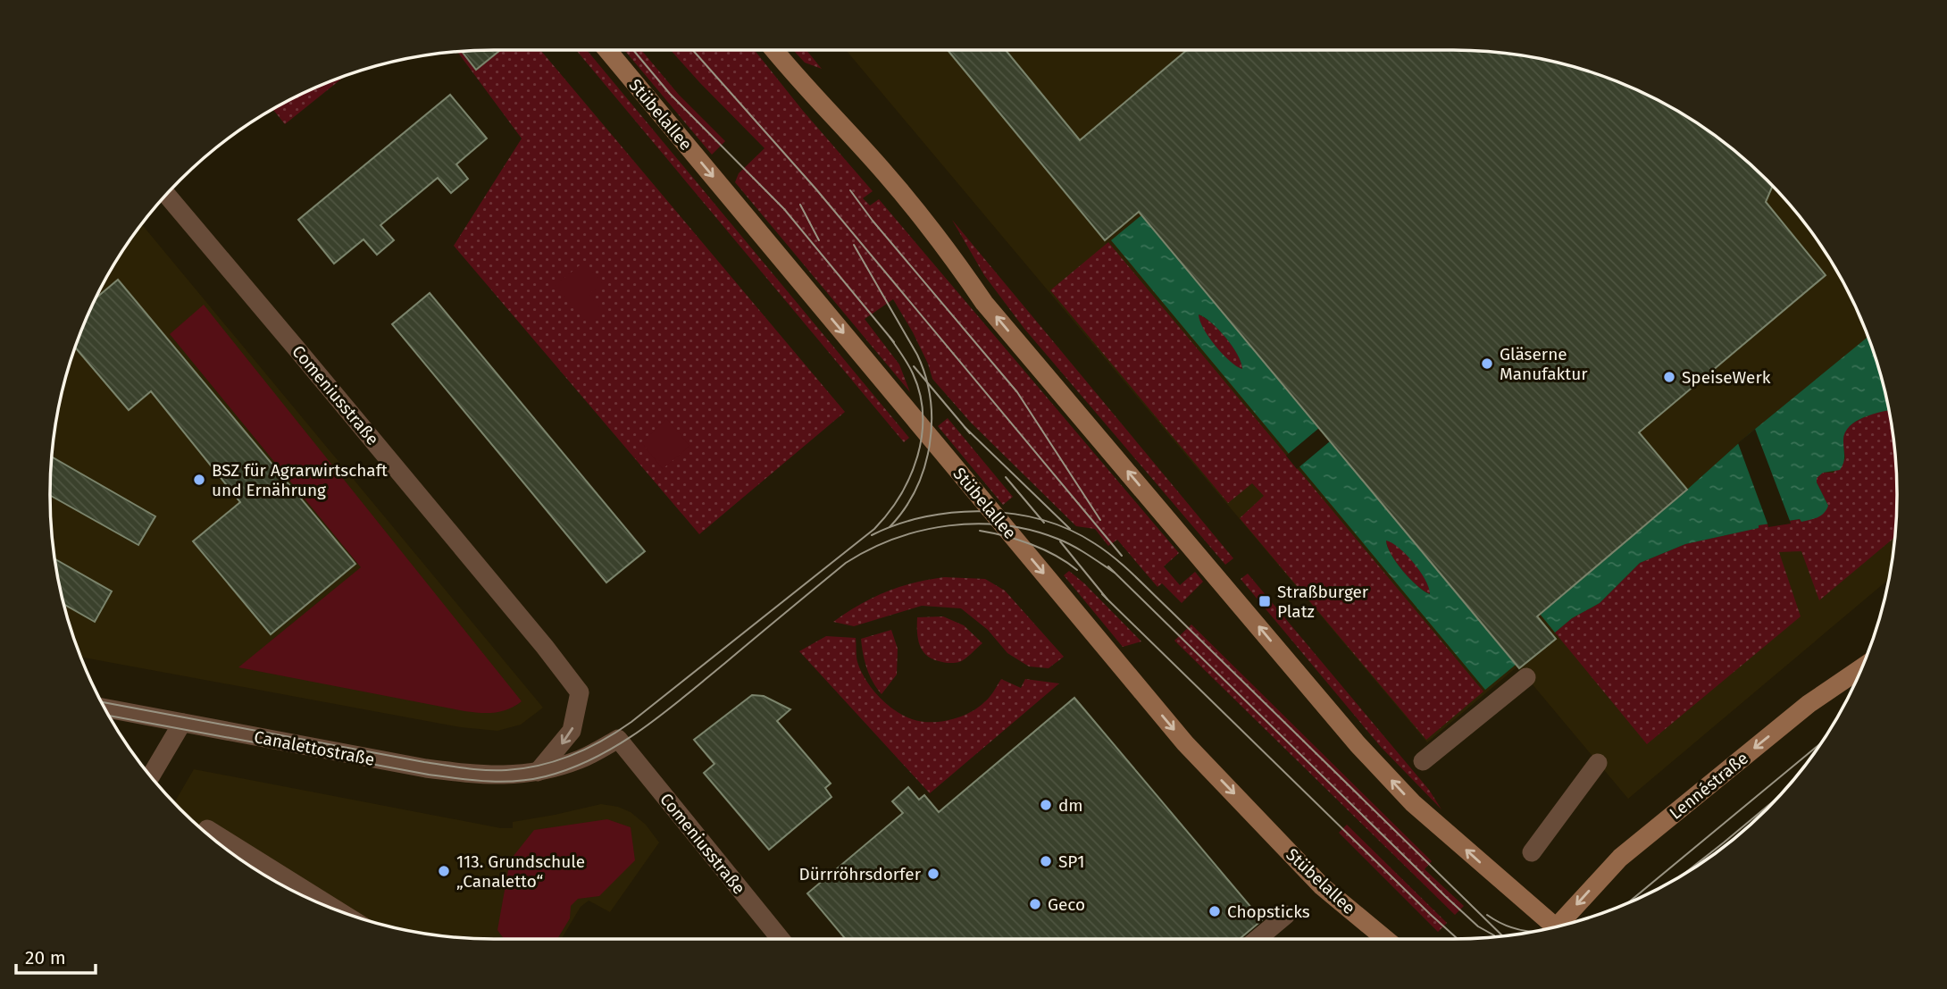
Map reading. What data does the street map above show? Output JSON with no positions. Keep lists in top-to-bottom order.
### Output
{
  "streets": {
    "main road": ["Stübelallee", "Lennéstraße"],
    "street": ["Comeniusstraße", "Canalettostraße"]
  },
  "crossings": [
    ["Comeniusstraße", "Canalettostraße"]
  ],
  "one_way": ["Comeniusstraße", "Lennéstraße"],
  "places": {
    "other": [
      "Gläserne Manufaktur",
      "SpeiseWerk",
      "BSZ für Agrarwirtschaft und Ernährung",
      "dm",
      "SP1",
      "113. Grundschule „Canaletto“",
      "Dürrröhrsdorfer",
      "Geco",
      "Chopsticks"
    ],
    "transit": ["Straßburger Platz"]
  },
  "scale_bar": "20 m"
}
